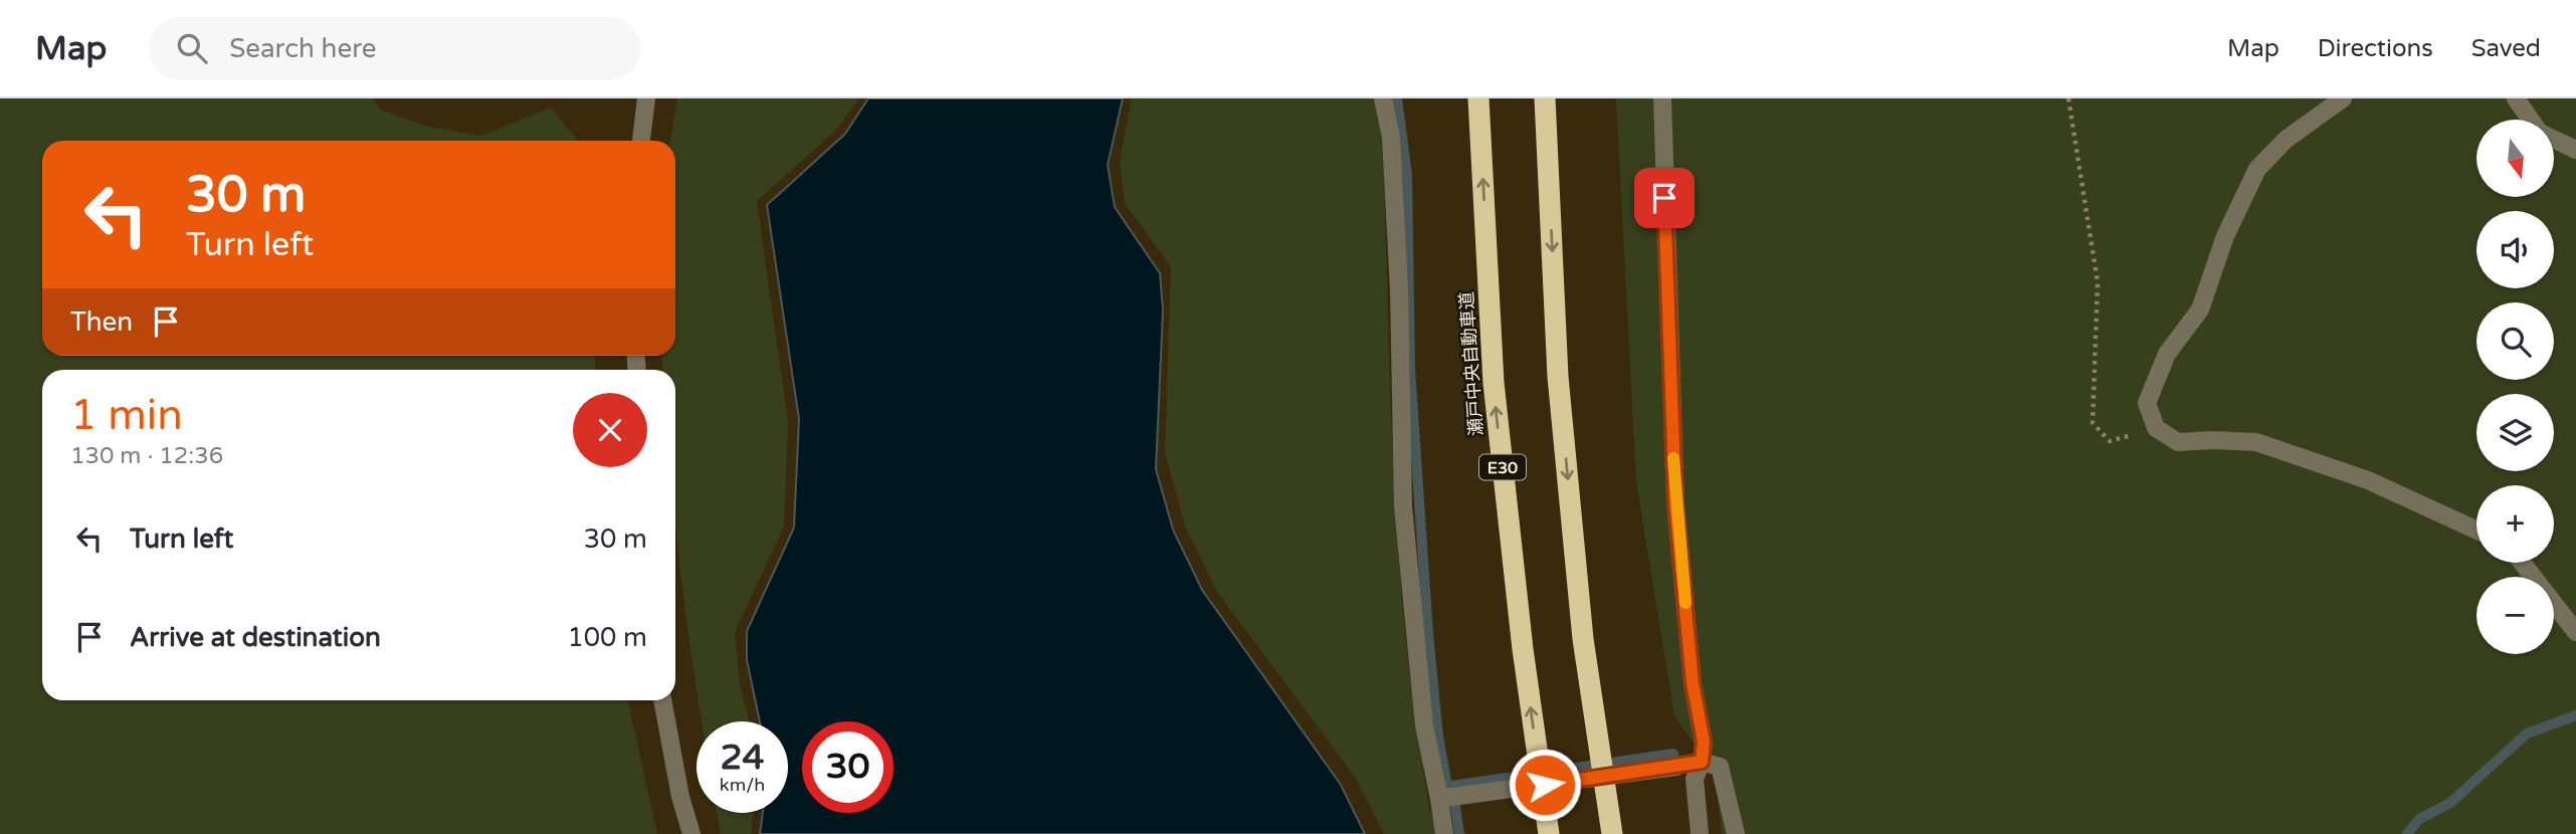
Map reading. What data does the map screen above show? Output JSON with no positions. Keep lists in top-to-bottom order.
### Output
{
  "streets": {
    "highway": ["瀬戸中央自動車道", "E30"]
  },
  "north": "bottom",
  "page": {
    "header": "Map",
    "search": "Search here",
    "nav": ["Map", "Directions", "Saved"],
    "map_buttons": ["+", "−"],
    "turn": ["30 m", "Turn left"],
    "then": "Then",
    "heading": ["1 min", "130 m · 12:36"],
    "list": [
      {
        "name": "Turn left",
        "value": "30 m"
      },
      {
        "name": "Arrive at destination",
        "value": "100 m"
      }
    ],
    "speed": "24 km/h",
    "limit": "30"
  }
}
